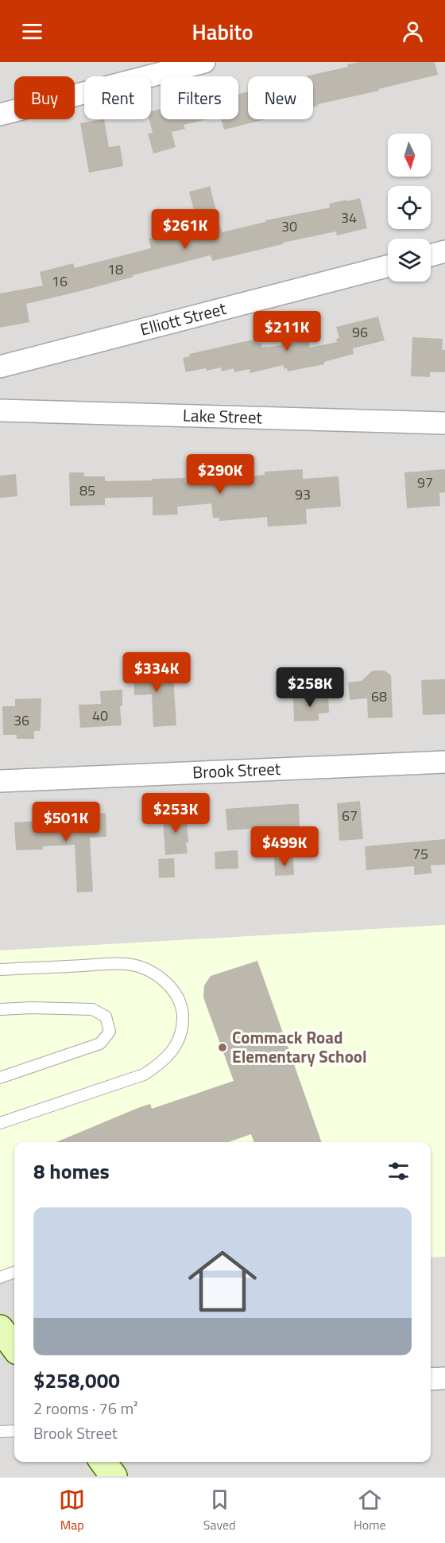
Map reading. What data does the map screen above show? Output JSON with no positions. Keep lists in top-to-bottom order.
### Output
{
  "streets": {
    "street": ["Elliott Street", "Lake Street", "Brook Street"]
  },
  "places": ["Commack Road Elementary School"],
  "house_numbers": [
    "34",
    "30",
    "18",
    "16",
    "96",
    "97",
    "85",
    "93",
    "68",
    "40",
    "36",
    "67",
    "75"
  ],
  "north": "bottom",
  "page": {
    "header": "Habito",
    "chip": [
      "Buy",
      "Rent",
      "Filters",
      "New"
    ],
    "price": [
      "$261K",
      "$211K",
      "$290K",
      "$334K",
      "$258K",
      "$253K",
      "$501K",
      "$499K"
    ],
    "heading": "8 homes",
    "list": [
      {
        "name": "$258,000",
        "note": "2 rooms · 76 m² · Brook Street"
      }
    ],
    "tabs": ["Map", "Saved", "Home"]
  }
}
